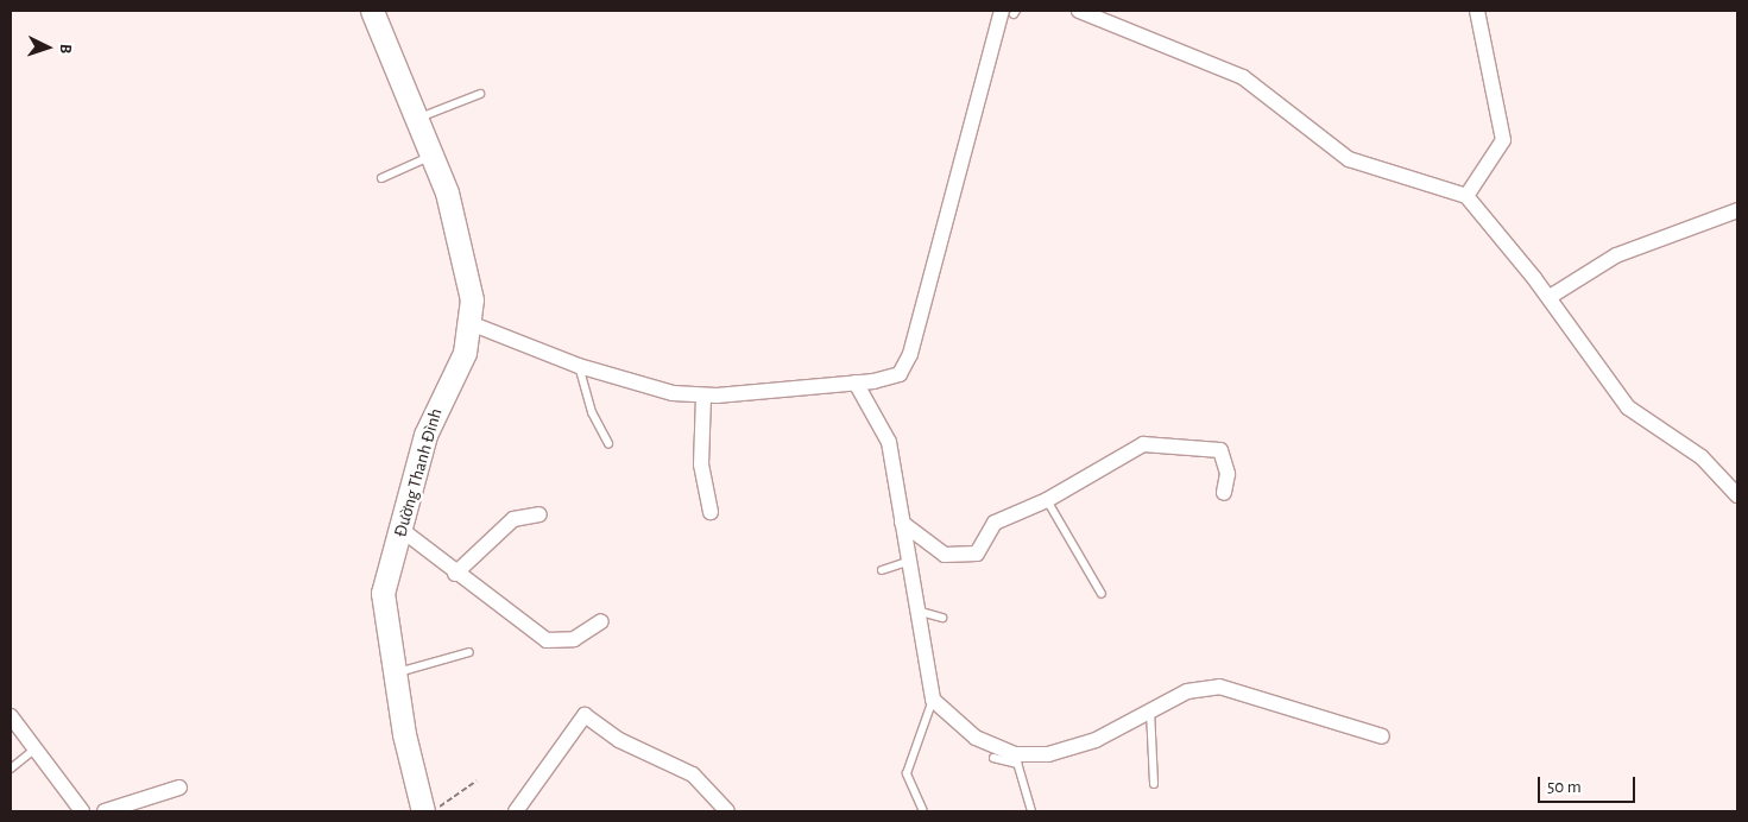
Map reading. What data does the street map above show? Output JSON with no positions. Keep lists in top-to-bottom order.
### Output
{
  "streets": {
    "street": ["Đường Thanh Đình"]
  },
  "scale_bar": "50 m",
  "north": "right"
}
